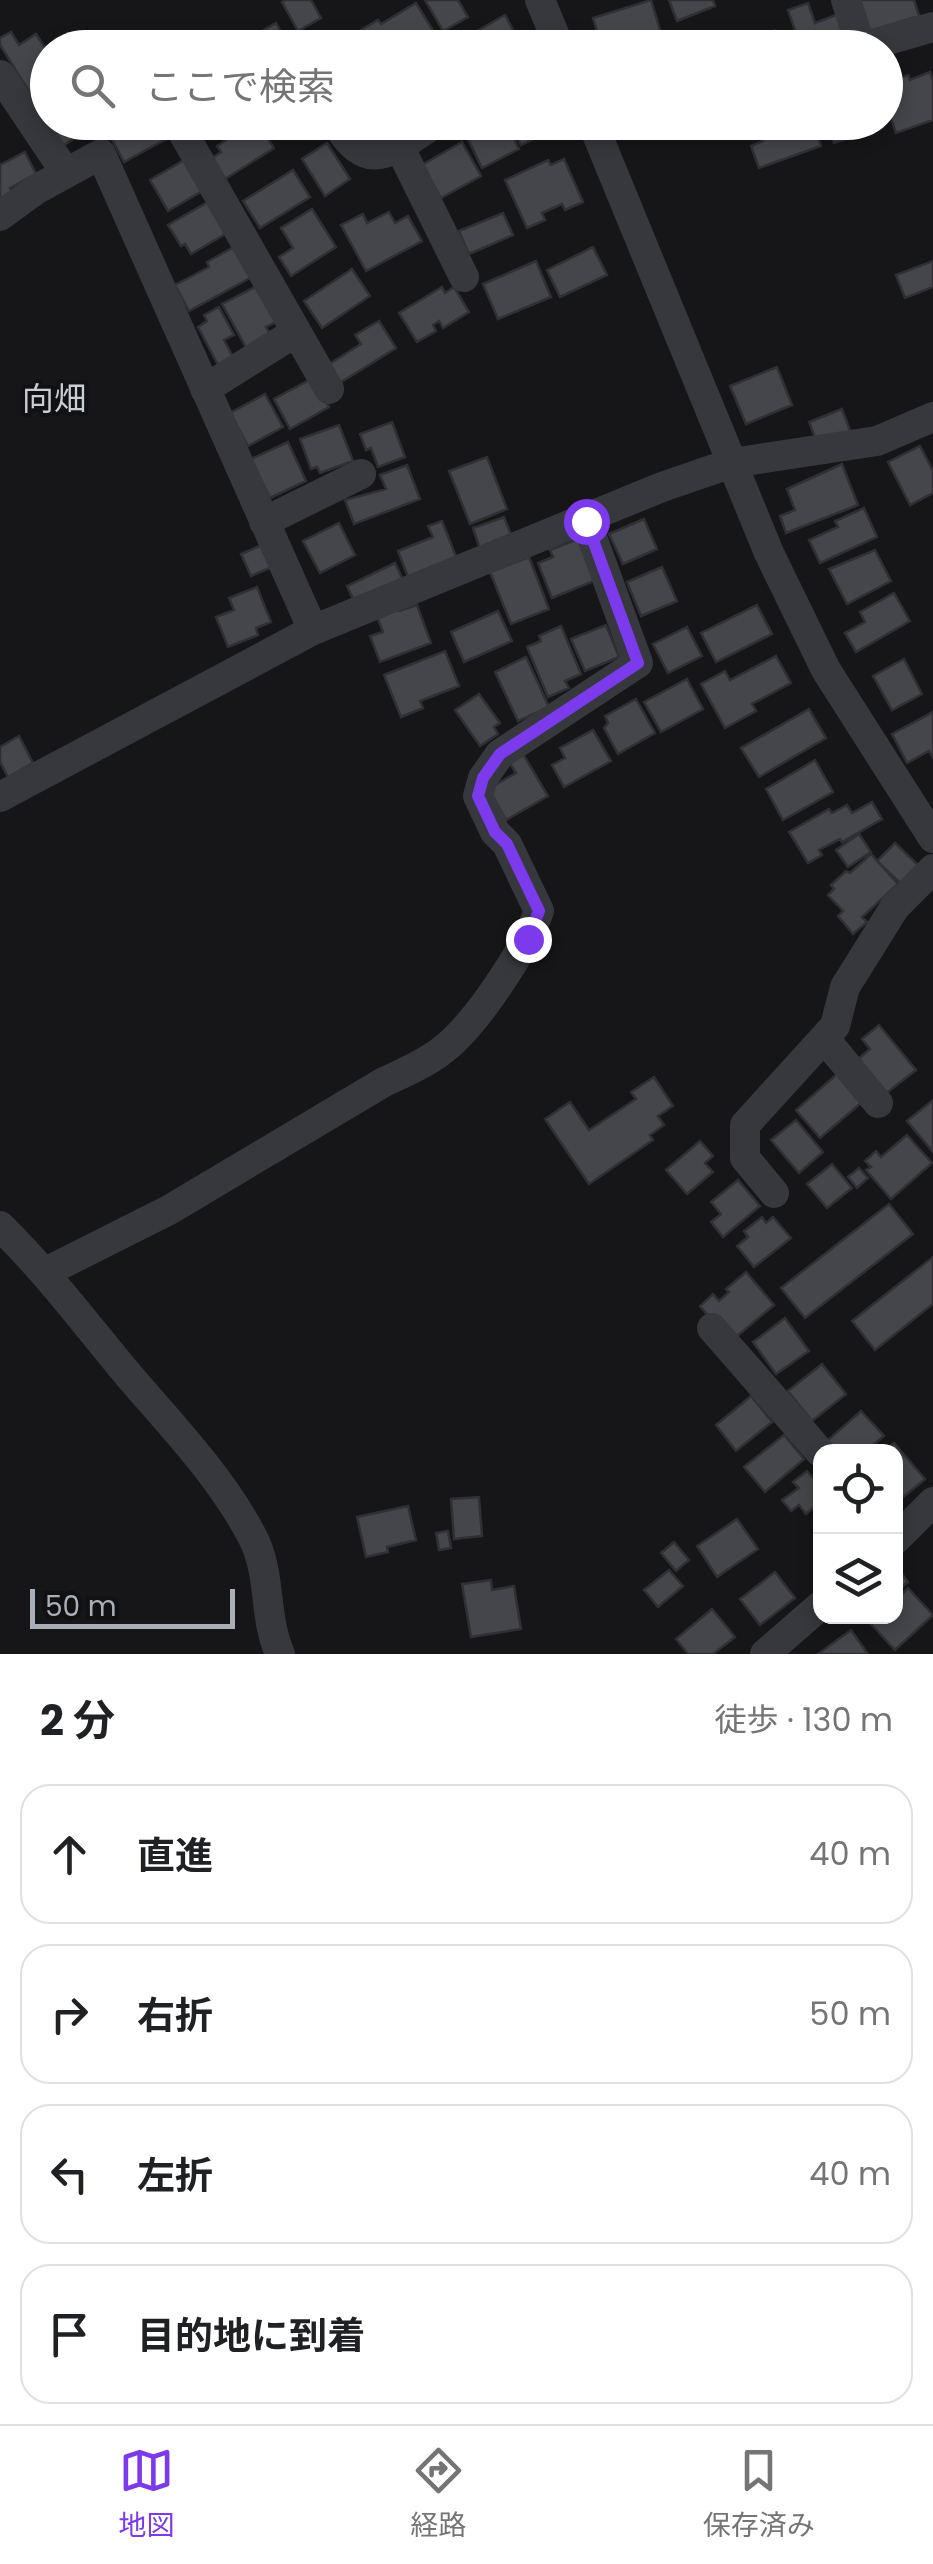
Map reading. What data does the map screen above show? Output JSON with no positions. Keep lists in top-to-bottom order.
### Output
{
  "districts": ["向畑"],
  "scale_bar": "50 m",
  "page": {
    "search": "ここで検索",
    "scale": "50 m",
    "heading": ["2 分", "徒歩 · 130 m"],
    "list": [
      ["直進", "40 m"],
      ["右折", "50 m"],
      ["左折", "40 m"],
      "目的地に到着"
    ],
    "nav": ["地図", "経路", "保存済み"]
  }
}
